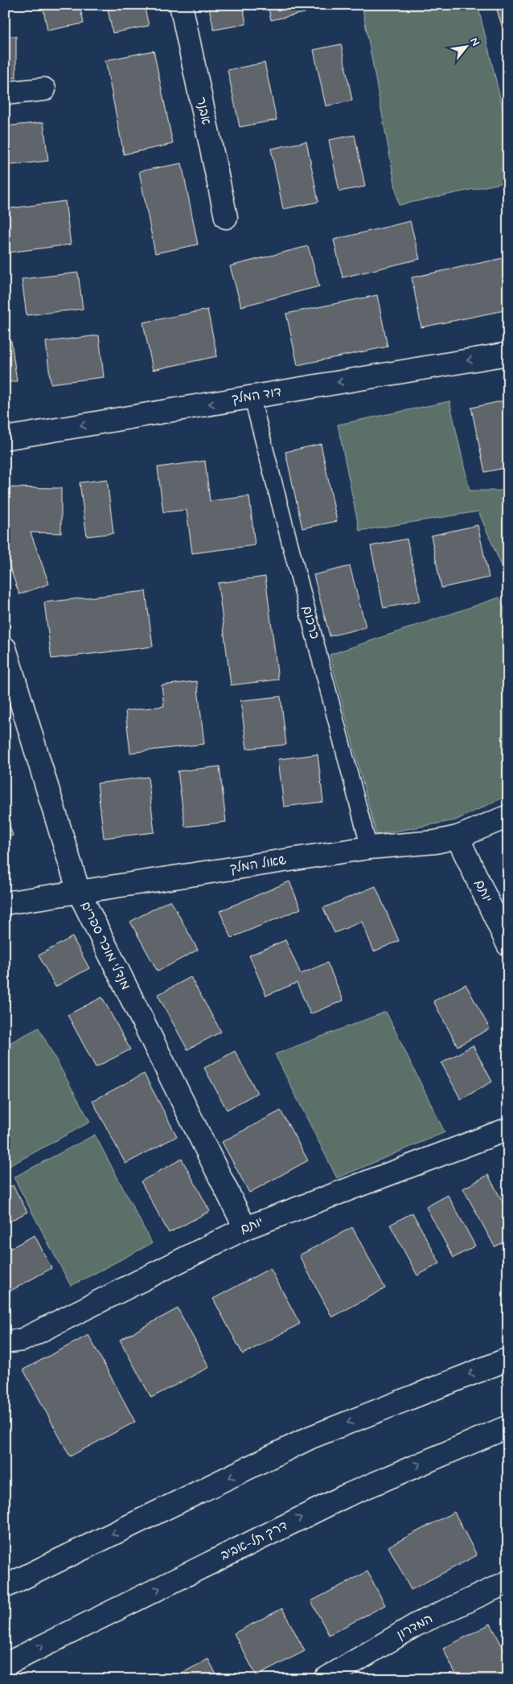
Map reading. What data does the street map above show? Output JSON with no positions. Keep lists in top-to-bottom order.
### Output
{
  "streets": {
    "main road": [
      "אבנר",
      "דוד המלך",
      "שאול המלך",
      "יותם",
      "מנדלי מוכר ספרים",
      "דרך תל-אביב",
      "המדרון"
    ],
    "lane": ["כרכום"]
  },
  "crossings": [
    ["דוד המלך", "כרכום"],
    ["כרכום", "שאול המלך"],
    ["שאול המלך", "יותם"],
    ["שאול המלך", "מנדלי מוכר ספרים"],
    ["יותם", "מנדלי מוכר ספרים"]
  ],
  "one_way": ["דוד המלך"],
  "north": "top right"
}
